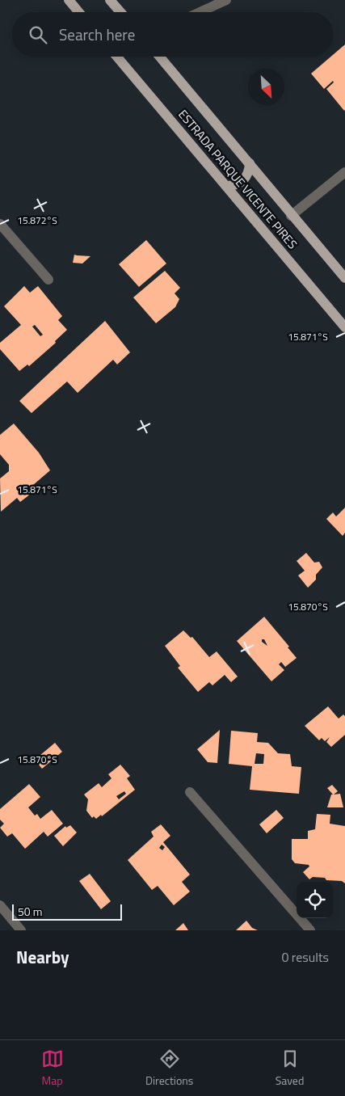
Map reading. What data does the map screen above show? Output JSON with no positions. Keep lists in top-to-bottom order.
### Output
{
  "streets": {
    "main road": ["ESTRADA PARQUE VICENTE PIRES"]
  },
  "scale_bar": "50 m",
  "north": "bottom right",
  "page": {
    "search": "Search here",
    "scale": "50 m",
    "heading": ["Nearby", "0 results"],
    "nav": ["Map", "Directions", "Saved"]
  },
  "coordinates": ["15.872°S", "15.871°S", "15.870°S"]
}
